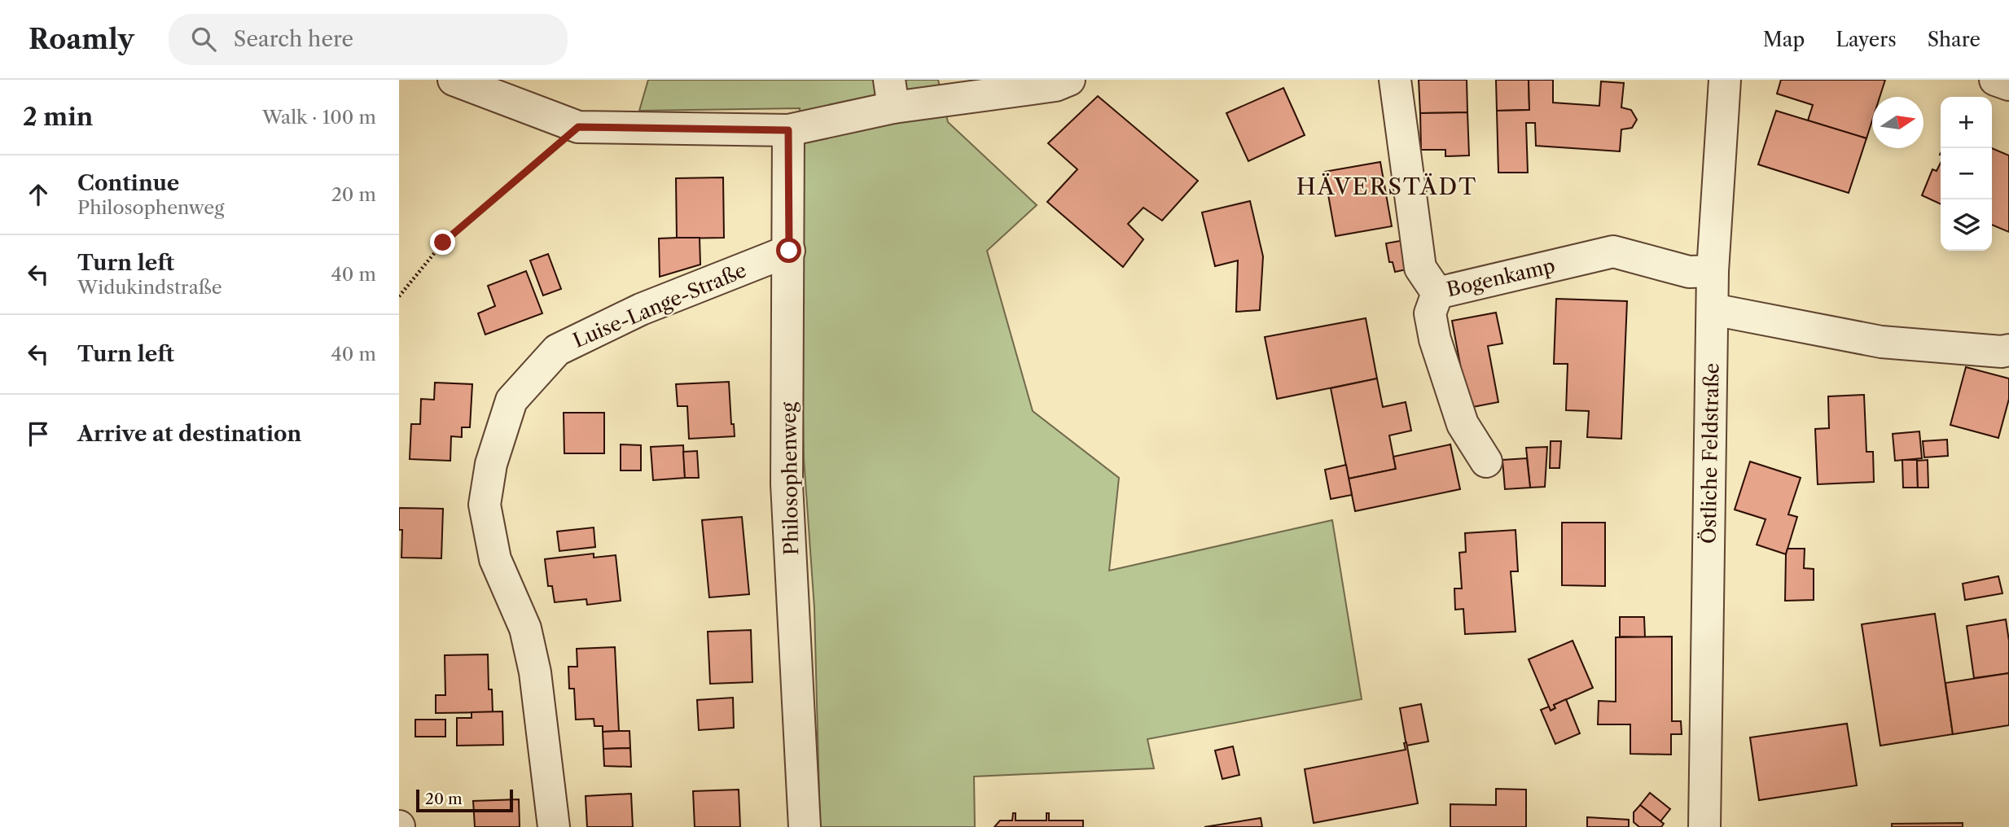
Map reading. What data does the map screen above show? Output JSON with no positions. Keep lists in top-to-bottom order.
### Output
{
  "streets": {
    "street": [
      "Bogenkamp",
      "Luise-Lange-Straße",
      "Östliche Feldstraße",
      "Philosophenweg"
    ]
  },
  "crossings": [
    ["Bogenkamp", "Östliche Feldstraße"],
    ["Luise-Lange-Straße", "Philosophenweg"]
  ],
  "districts": ["HÄVERSTÄDT"],
  "scale_bar": "20 m",
  "north": "right",
  "page": {
    "header": "Roamly",
    "search": "Search here",
    "nav": ["Map", "Layers", "Share"],
    "heading": ["2 min", "Walk · 100 m"],
    "map_buttons": ["+", "−"],
    "list": [
      ["Continue", "Philosophenweg", "20 m"],
      ["Turn left", "Widukindstraße", "40 m"],
      ["Turn left", "40 m"],
      "Arrive at destination"
    ],
    "scale": "20 m"
  }
}
